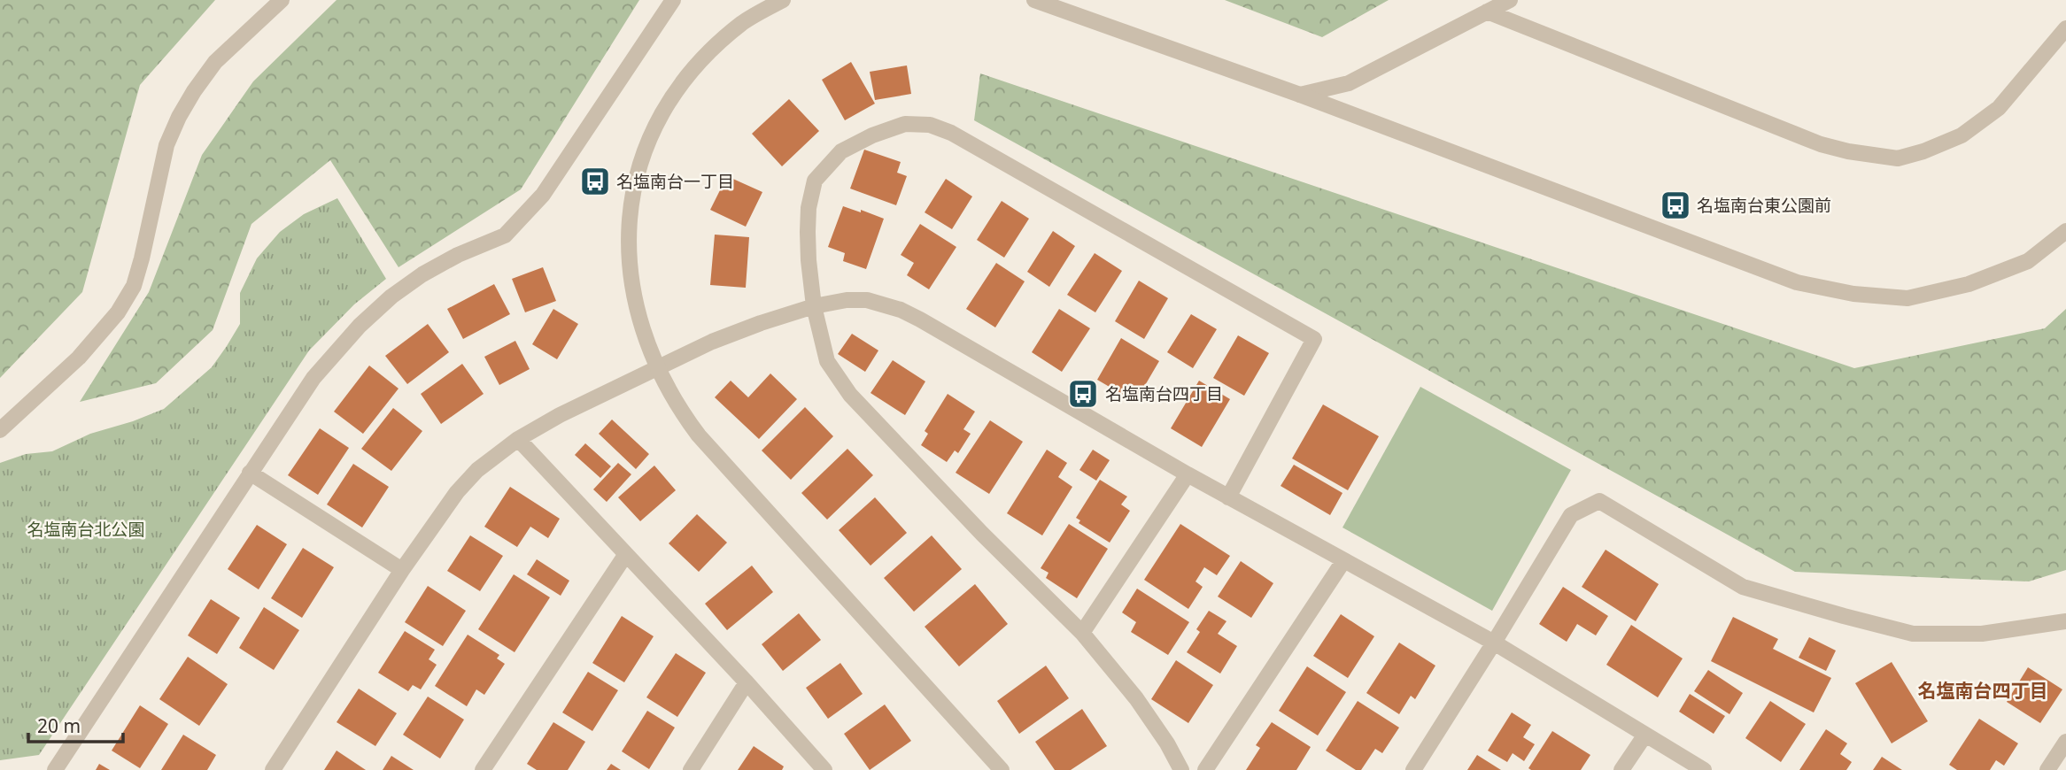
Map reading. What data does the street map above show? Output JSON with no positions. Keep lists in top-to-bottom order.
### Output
{
  "districts": ["名塩南台四丁目"],
  "parks": ["名塩南台北公園"],
  "places": {
    "bus stop": ["名塩南台一丁目", "名塩南台東公園前", "名塩南台四丁目"]
  },
  "scale_bar": "20 m"
}
